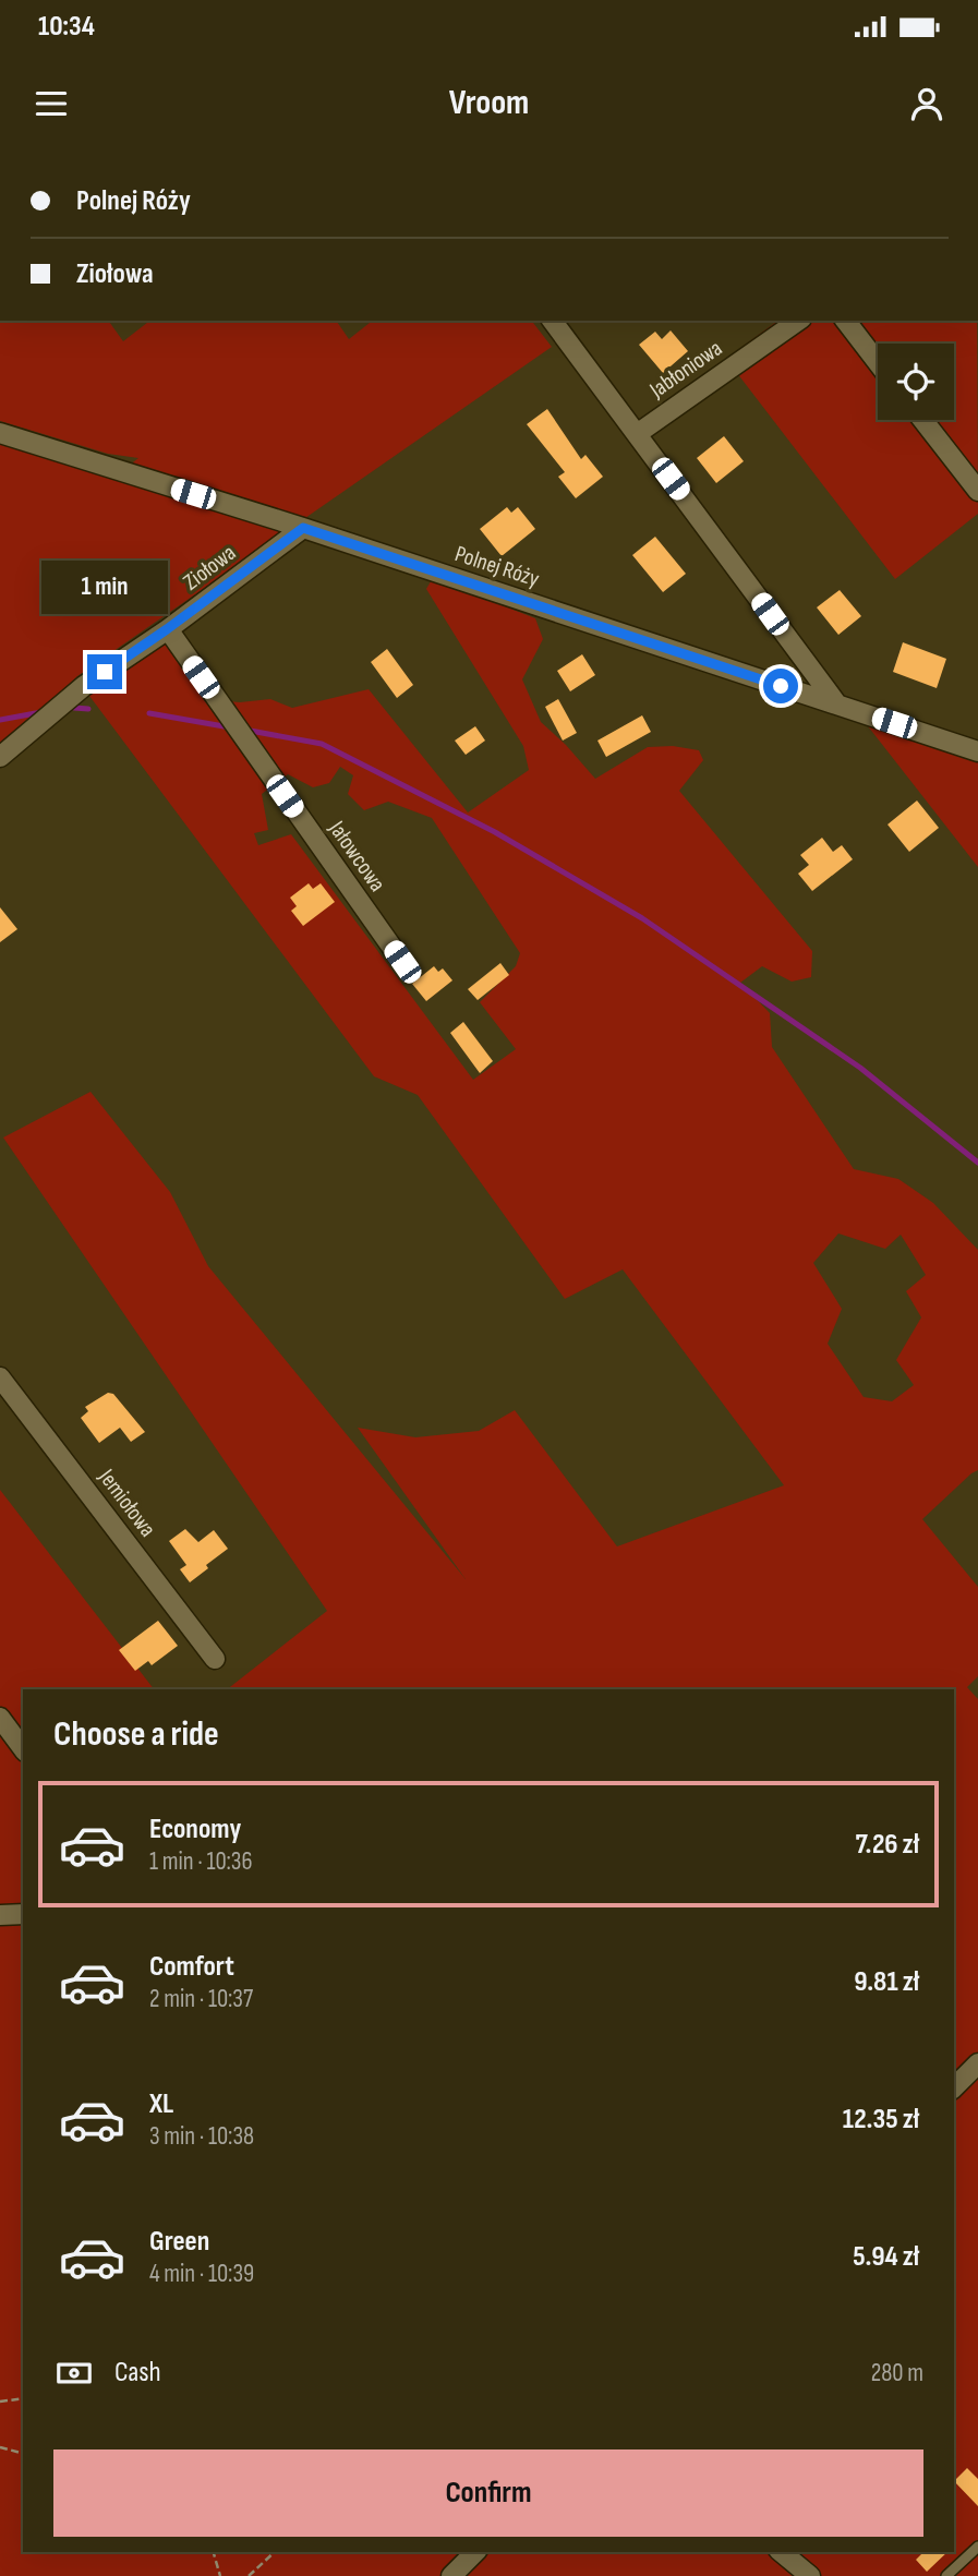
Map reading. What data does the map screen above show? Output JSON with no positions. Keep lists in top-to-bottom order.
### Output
{
  "streets": {
    "street": [
      "Jabłoniowa",
      "Polnej Róży",
      "Ziołowa",
      "Jałowcowa",
      "Jemiołowa"
    ]
  },
  "crossings": [
    ["Polnej Róży", "Ziołowa"],
    ["Ziołowa", "Jałowcowa"]
  ],
  "page": {
    "status": "10:34",
    "header": "Vroom",
    "banner": ["Polnej Róży", "Ziołowa"],
    "bubble": "1 min",
    "heading": "Choose a ride",
    "list": [
      {
        "name": "Economy",
        "note": "1 min · 10:36",
        "value": "7.26 zł"
      },
      {
        "name": "Comfort",
        "note": "2 min · 10:37",
        "value": "9.81 zł"
      },
      {
        "name": "XL",
        "note": "3 min · 10:38",
        "value": "12.35 zł"
      },
      {
        "name": "Green",
        "note": "4 min · 10:39",
        "value": "5.94 zł"
      }
    ],
    "pay": ["Cash", "280 m"],
    "buttons": "Confirm"
  }
}
